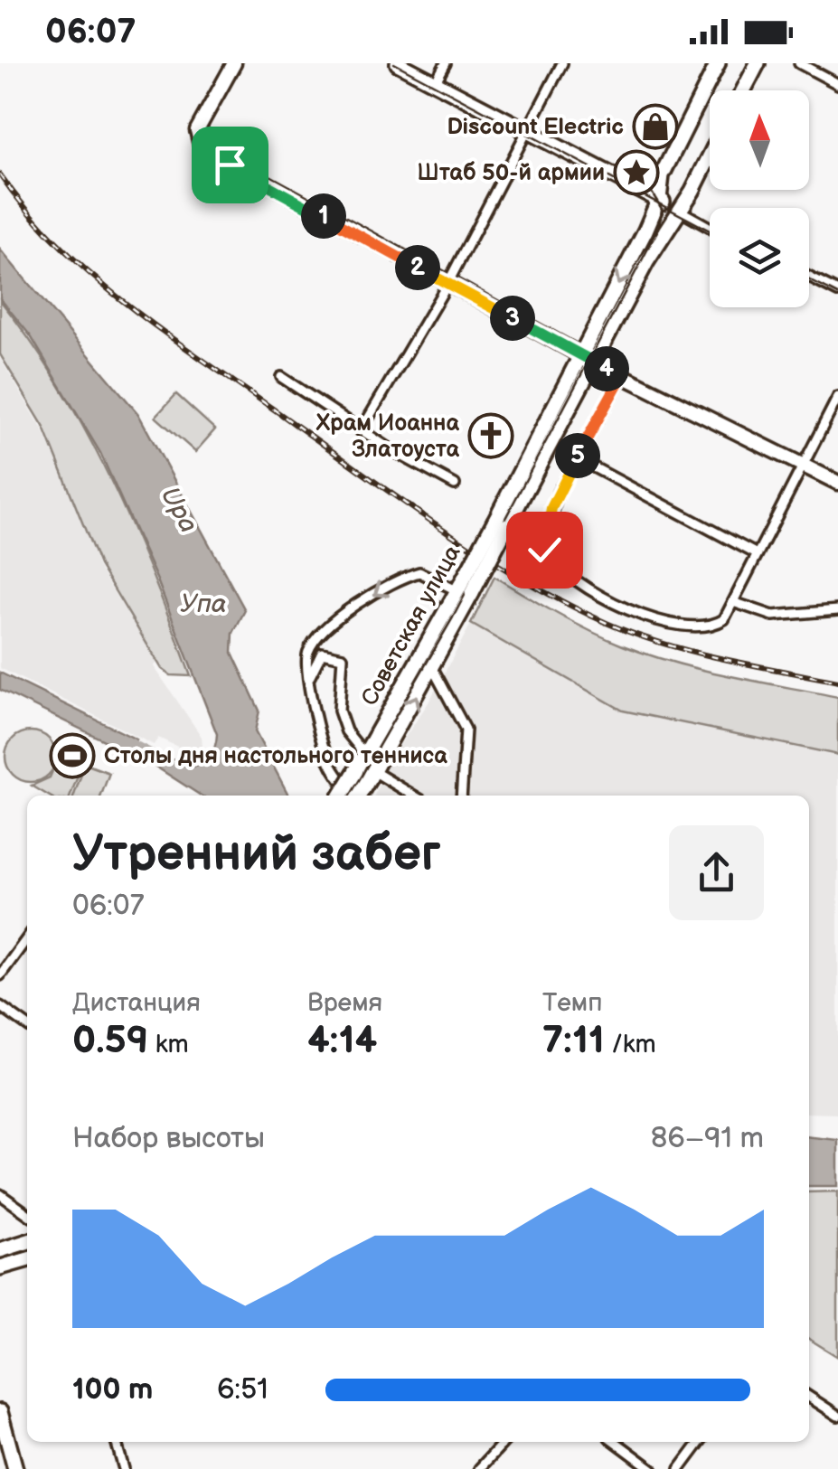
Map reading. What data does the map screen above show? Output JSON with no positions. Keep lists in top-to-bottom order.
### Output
{
  "streets": {
    "main road": ["Советская улица"]
  },
  "water": ["Upa", "Упа"],
  "places": {
    "shop": ["Discount Electric"],
    "place": ["Штаб 50-й армии"],
    "church": ["Храм Иоанна Златоуста"],
    "sports": ["Cтолы дня настольного тенниса"]
  },
  "north": "top",
  "page": {
    "status": "06:07",
    "pins": [
      "1",
      "2",
      "3",
      "4",
      "5"
    ],
    "heading": ["Утренний забег", "06:07"],
    "stats": [
      ["Дистанция", "0.59 km"],
      ["Время", "4:14"],
      ["Темп", "7:11 /km"]
    ],
    "chart": ["Набор высоты", "86–91 m"],
    "list": [
      {
        "name": "100 m",
        "note": "6:51"
      }
    ]
  }
}
